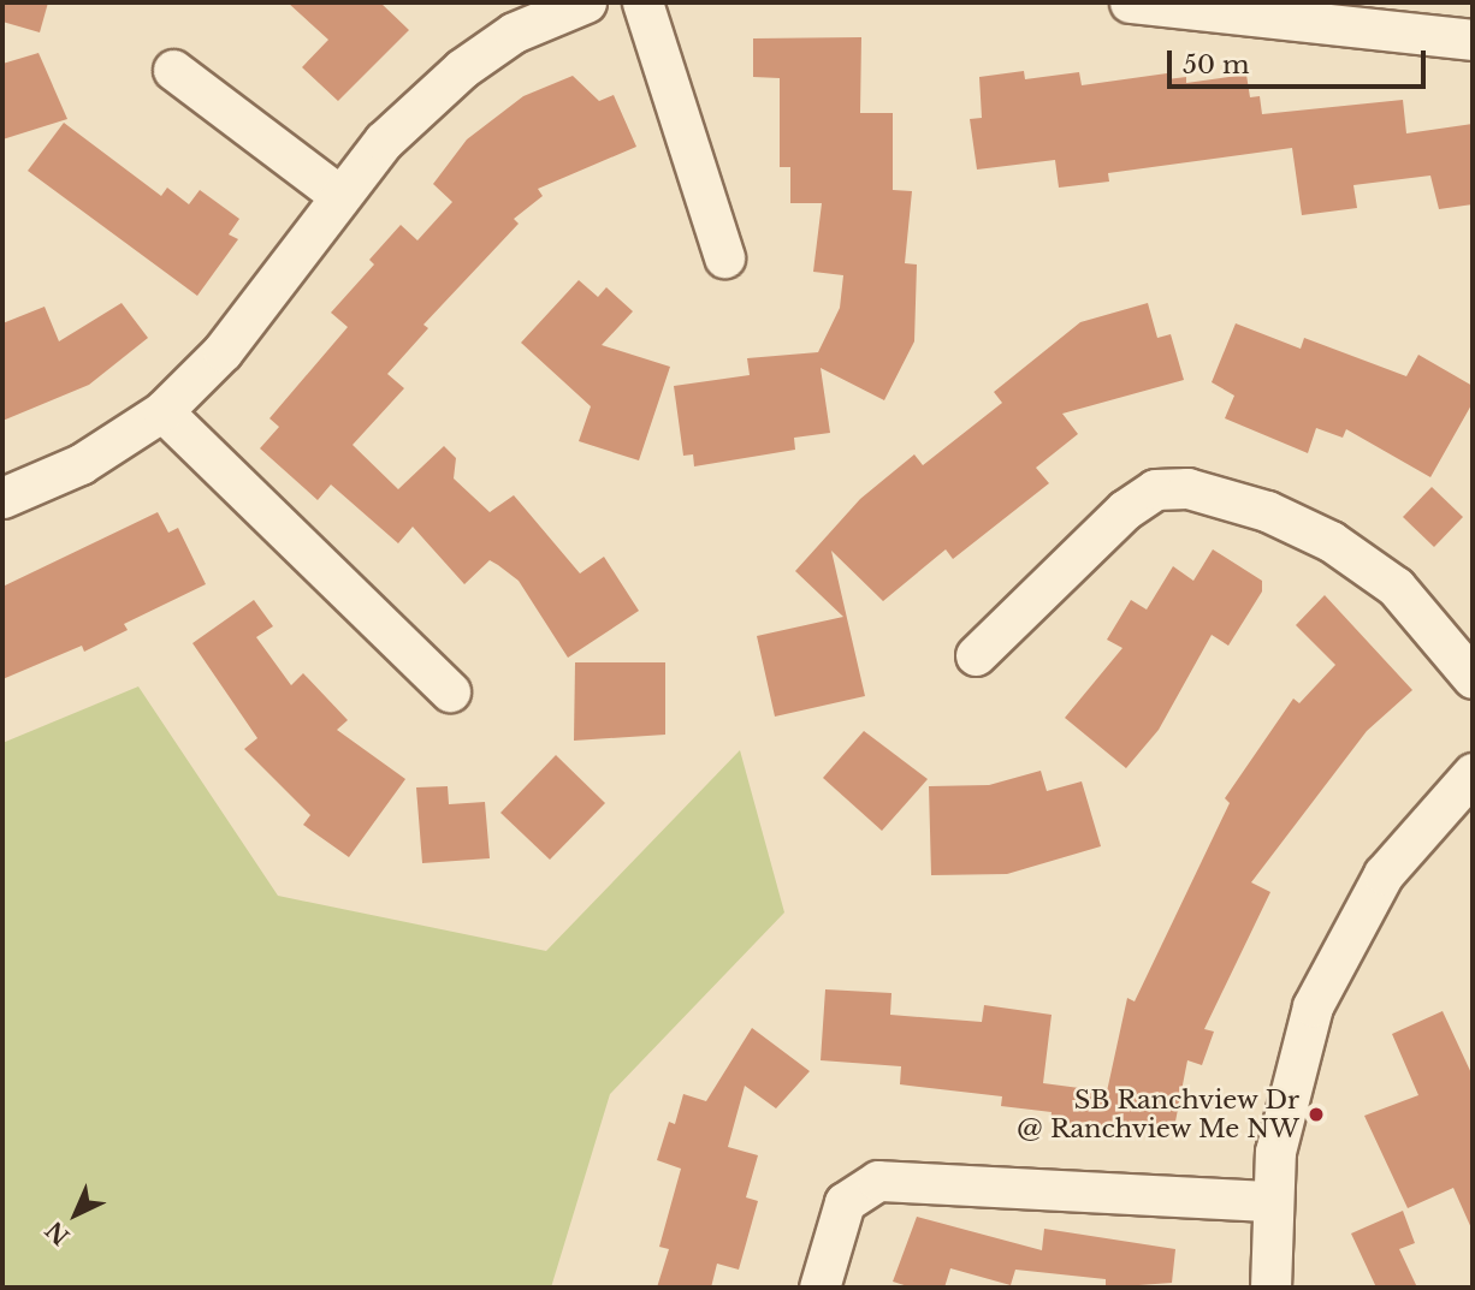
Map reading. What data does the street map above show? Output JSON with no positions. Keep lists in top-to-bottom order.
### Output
{
  "places": ["SB Ranchview Dr @ Ranchview Me NW"],
  "scale_bar": "50 m",
  "north": "bottom left"
}
